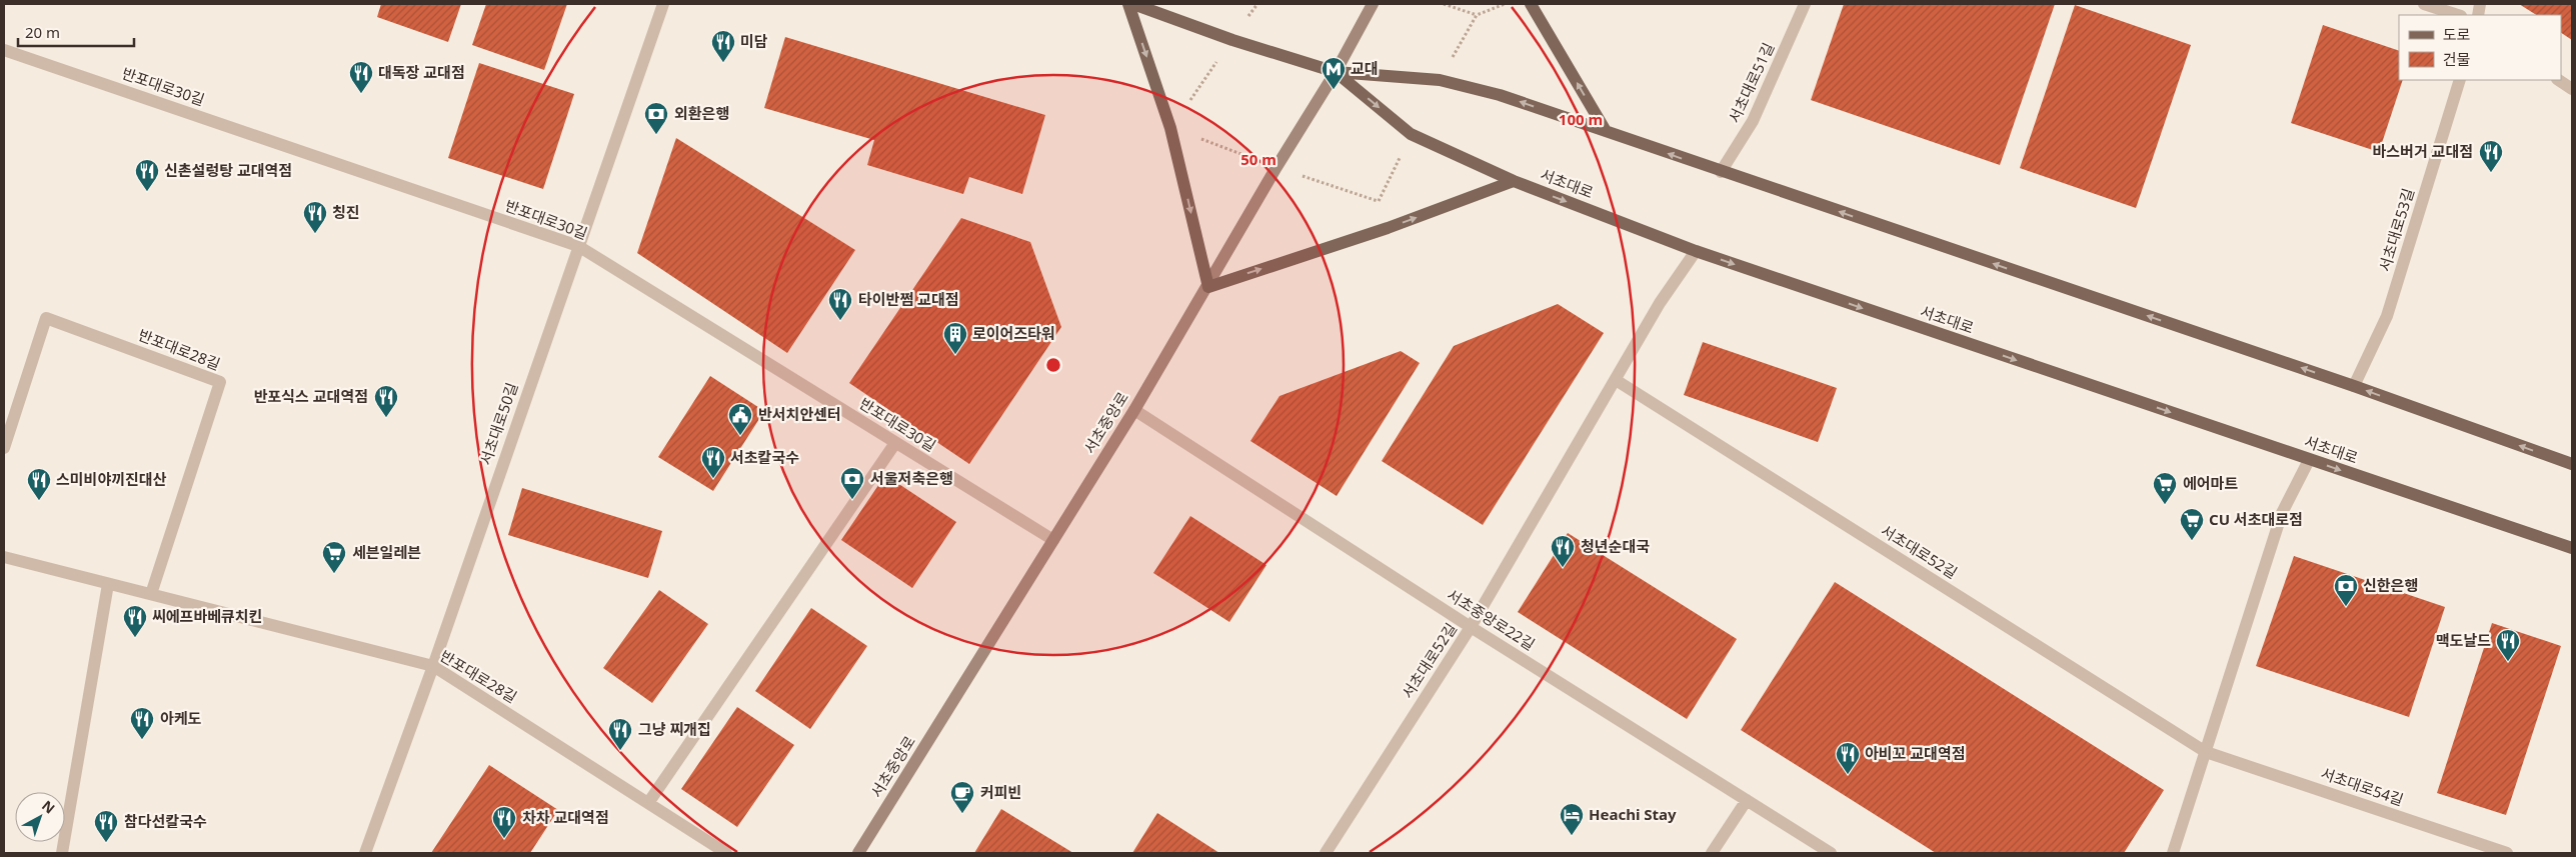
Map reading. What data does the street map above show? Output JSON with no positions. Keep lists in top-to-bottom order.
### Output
{
  "streets": {
    "main road": ["서초대로", "서초중앙로"],
    "street": [
      "서초대로51길",
      "반포대로30길",
      "서초대로53길",
      "반포대로28길",
      "서초대로50길",
      "서초대로52길",
      "서초중앙로22길",
      "서초대로54길"
    ]
  },
  "crossings": [
    ["서초대로51길", "서초대로"],
    ["반포대로30길", "서초중앙로"],
    ["반포대로30길", "서초대로50길"],
    ["서초대로", "서초대로53길"],
    ["서초대로", "서초중앙로"],
    ["서초대로", "서초대로52길"],
    ["반포대로28길", "서초대로50길"],
    ["서초중앙로", "서초중앙로22길"],
    ["서초대로52길", "서초중앙로22길"],
    ["서초대로52길", "서초대로54길"]
  ],
  "places": {
    "restaurant": [
      "미담",
      "대독장 교대점",
      "바스버거 교대점",
      "신촌설렁탕 교대역점",
      "칭진",
      "타이반쩜 교대점",
      "반포식스 교대역점",
      "서초칼국수",
      "스미비야끼진대산",
      "청년순대국",
      "씨에프바베큐치킨",
      "맥도날드",
      "아케도",
      "그냥 찌개집",
      "아비꼬 교대역점",
      "차차 교대역점",
      "참다선칼국수"
    ],
    "metro station": ["교대"],
    "bank": ["외환은행", "서울저축은행", "신한은행"],
    "building": ["로이어즈타워"],
    "public building": ["반서치안센터"],
    "supermarket": ["에어마트", "CU 서초대로점", "세븐일레븐"],
    "cafe": ["커피빈"],
    "hotel": ["Heachi Stay"]
  },
  "legend": ["도로", "건물"],
  "scale_bar": "20 m",
  "north": "top right",
  "rings": ["100 m", "50 m"]
}
